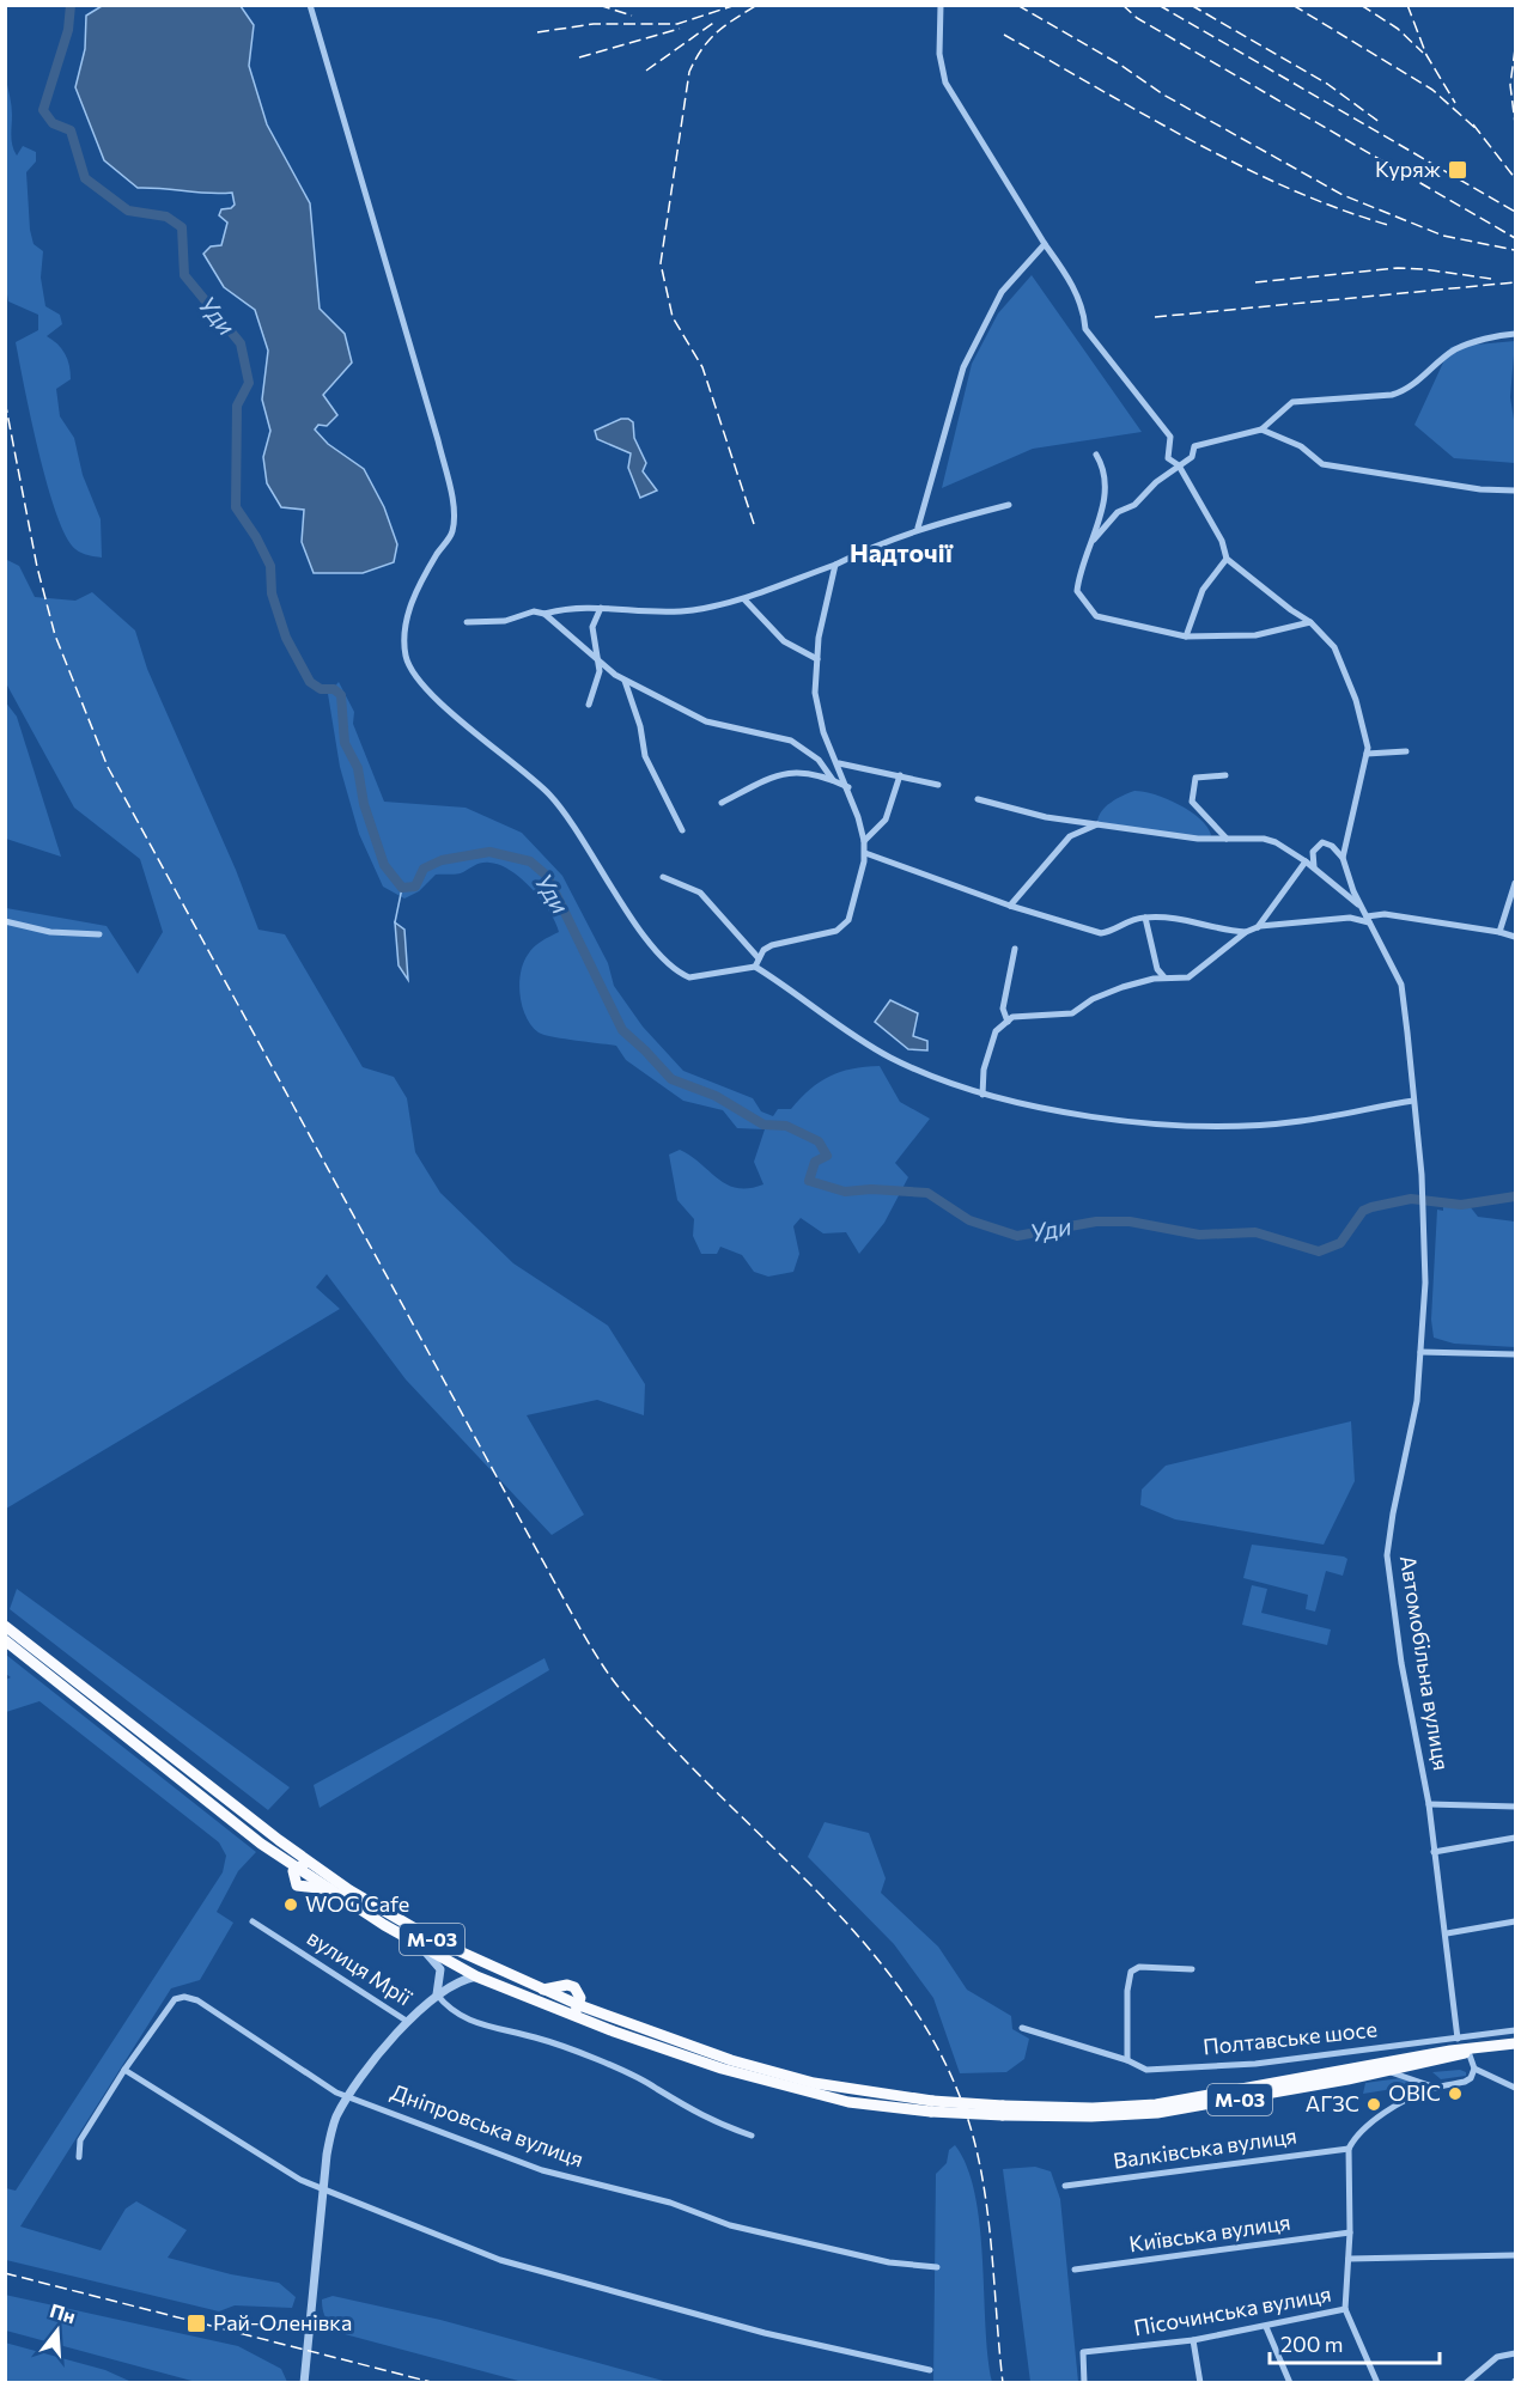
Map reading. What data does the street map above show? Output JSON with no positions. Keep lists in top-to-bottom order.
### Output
{
  "streets": {
    "highway": ["М-03"],
    "street": [
      "Автомобільна вулиця",
      "вулиця Мрії",
      "Полтавське шосе",
      "Дніпровська вулиця",
      "Валківська вулиця",
      "Київська вулиця",
      "Пісочинська вулиця"
    ]
  },
  "crossings": [
    ["Автомобільна вулиця", "Полтавське шосе"]
  ],
  "districts": ["Надточії"],
  "water": ["Уди"],
  "places": {
    "transit": ["Куряж", "Рай-Оленівка"],
    "other": ["WOG Cafe", "ОВІС", "АГЗС"]
  },
  "scale_bar": "200 m",
  "north": "top"
}
